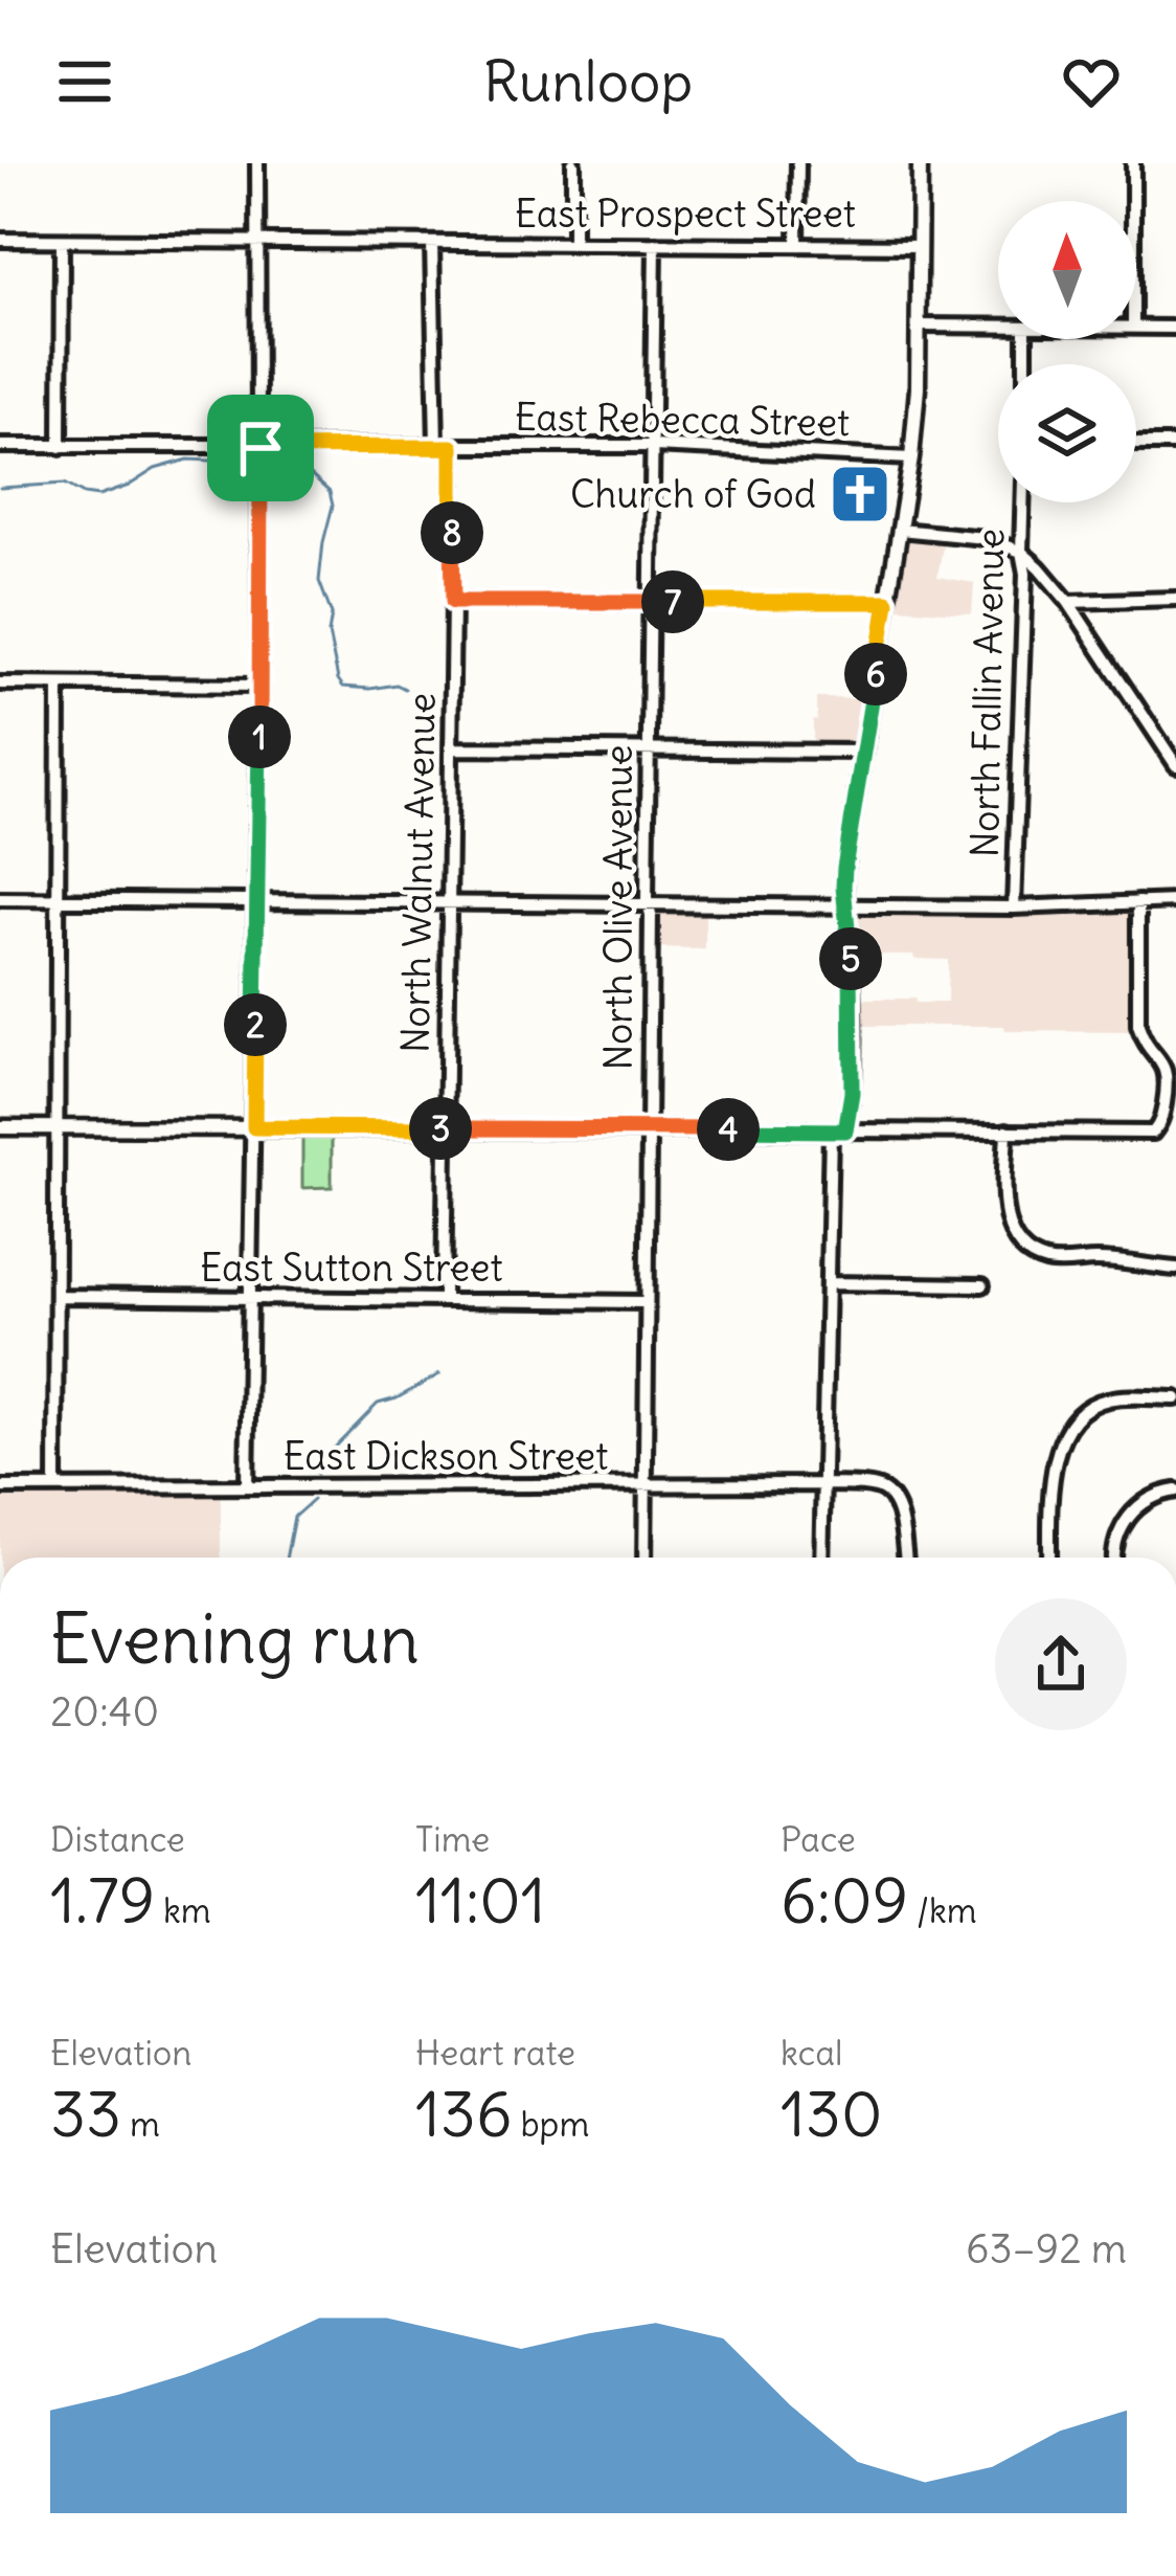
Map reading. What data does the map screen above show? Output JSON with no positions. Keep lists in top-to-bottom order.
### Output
{
  "streets": {
    "street": [
      "East Prospect Street",
      "East Rebecca Street",
      "North Fallin Avenue",
      "North Walnut Avenue",
      "North Olive Avenue",
      "East Sutton Street",
      "East Dickson Street"
    ]
  },
  "crossings": [
    ["East Prospect Street", "North Olive Avenue"],
    ["East Rebecca Street", "North Walnut Avenue"],
    ["East Rebecca Street", "North Olive Avenue"],
    ["North Walnut Avenue", "East Sutton Street"],
    ["North Olive Avenue", "East Sutton Street"],
    ["North Olive Avenue", "East Dickson Street"]
  ],
  "places": {
    "church": ["Church of God"]
  },
  "north": "top",
  "page": {
    "header": "Runloop",
    "pins": [
      "8",
      "7",
      "6",
      "1",
      "5",
      "2",
      "3",
      "4"
    ],
    "heading": ["Evening run", "20:40"],
    "stats": [
      ["Distance", "1.79 km"],
      ["Time", "11:01"],
      ["Pace", "6:09 /km"],
      ["Elevation", "33 m"],
      ["Heart rate", "136 bpm"],
      ["kcal", "130"]
    ],
    "chart": ["Elevation", "63–92 m"]
  }
}
